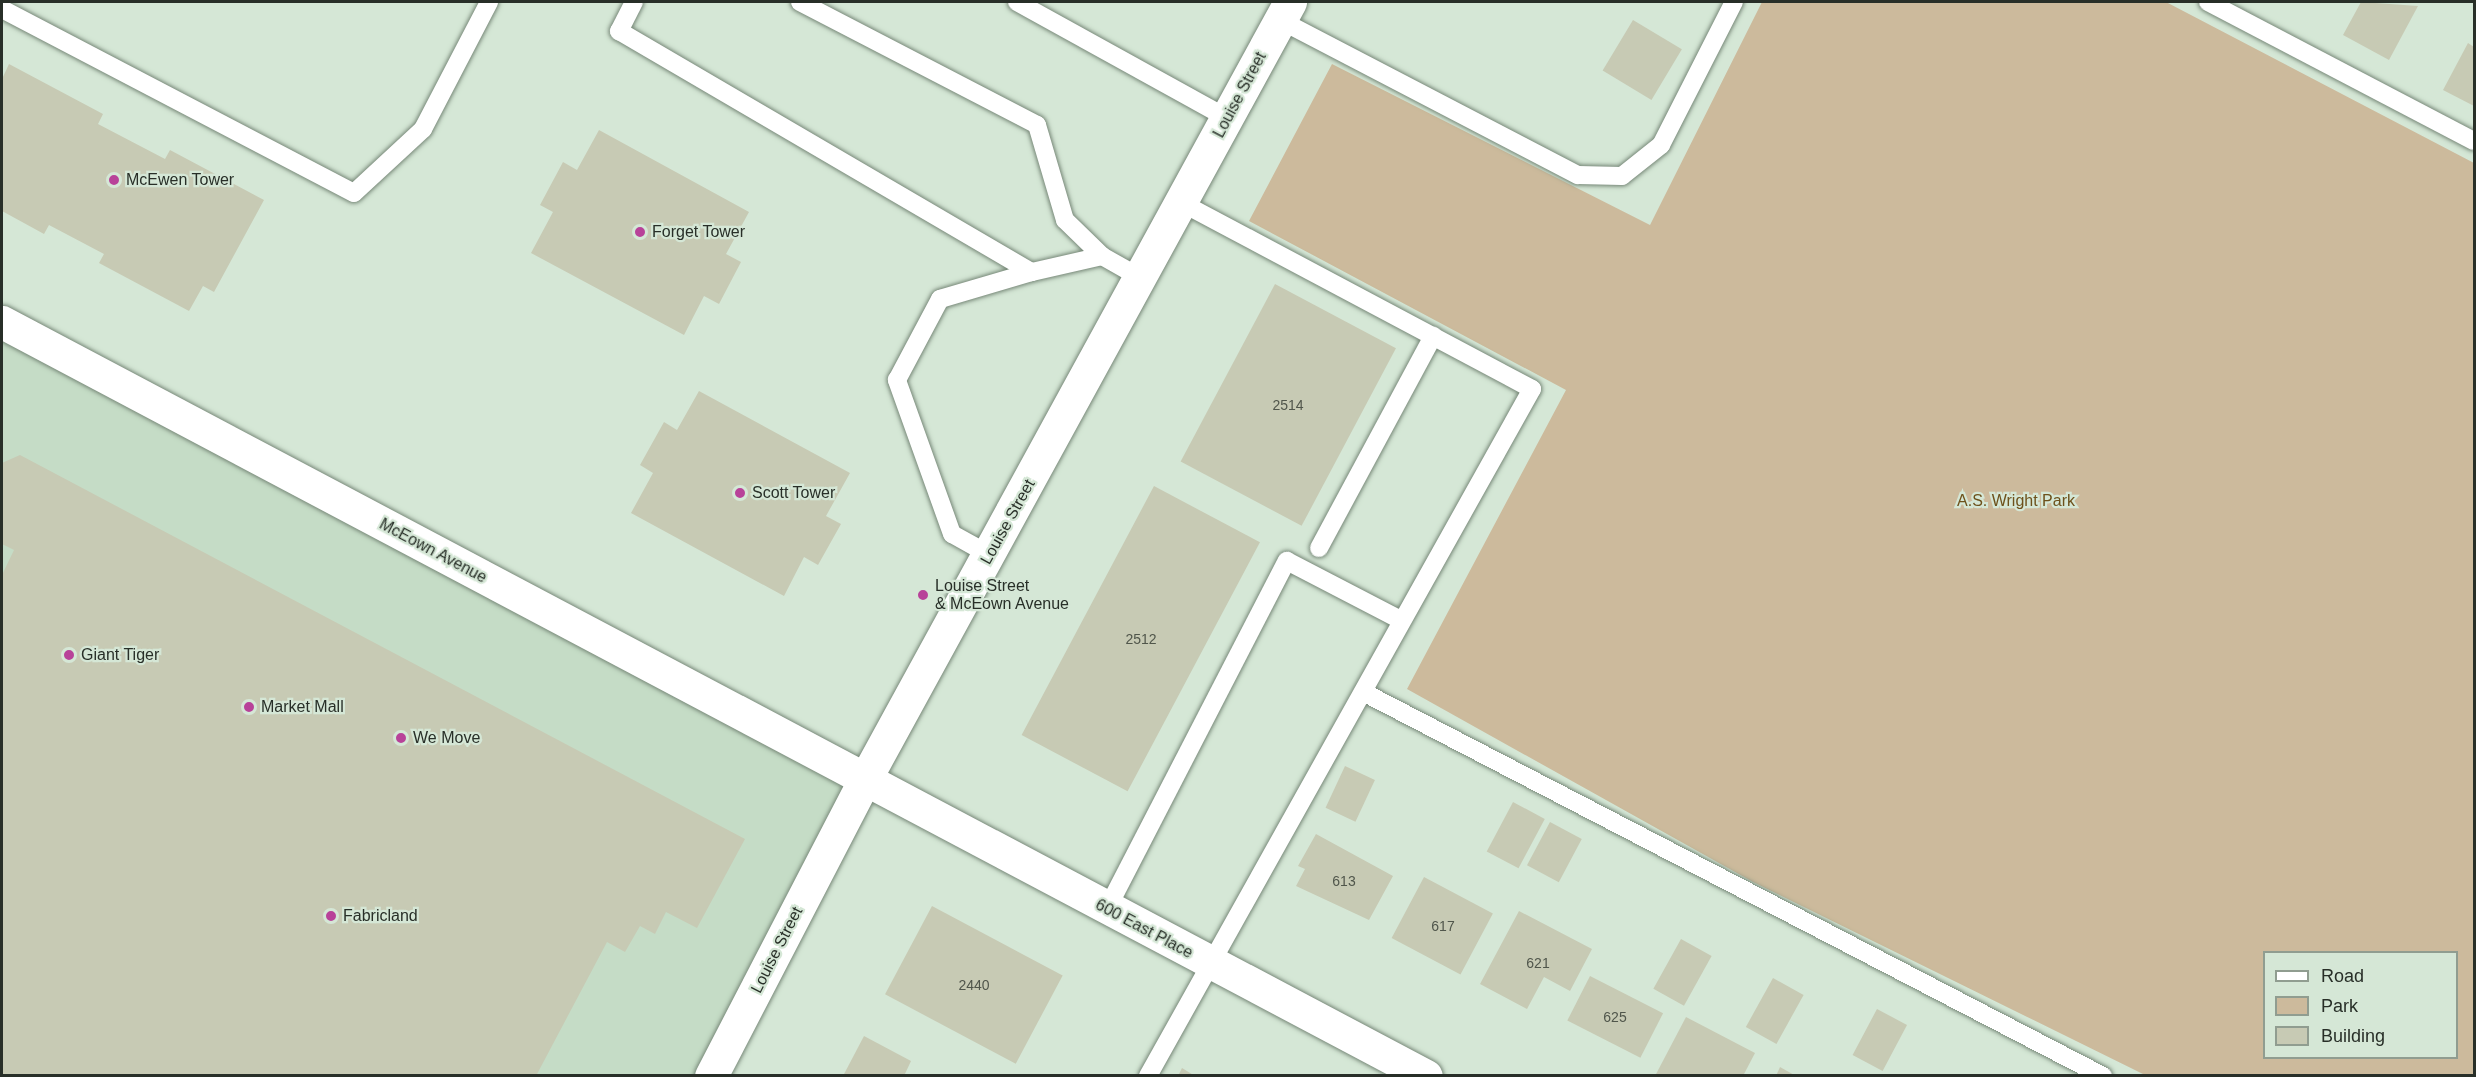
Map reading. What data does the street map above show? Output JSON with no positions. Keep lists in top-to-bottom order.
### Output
{
  "streets": {
    "street": ["Louise Street", "McEown Avenue", "600 East Place"]
  },
  "crossings": [
    ["Louise Street", "McEown Avenue"],
    ["Louise Street", "600 East Place"],
    ["McEown Avenue", "600 East Place"]
  ],
  "parks": ["A.S. Wright Park"],
  "places": [
    "McEwen Tower",
    "Forget Tower",
    "Scott Tower",
    "Louise Street & McEown Avenue",
    "Giant Tiger",
    "Market Mall",
    "We Move",
    "Fabricland"
  ],
  "house_numbers": [
    "2514",
    "2512",
    "613",
    "617",
    "621",
    "2440",
    "625"
  ],
  "legend": ["Road", "Park", "Building"]
}
